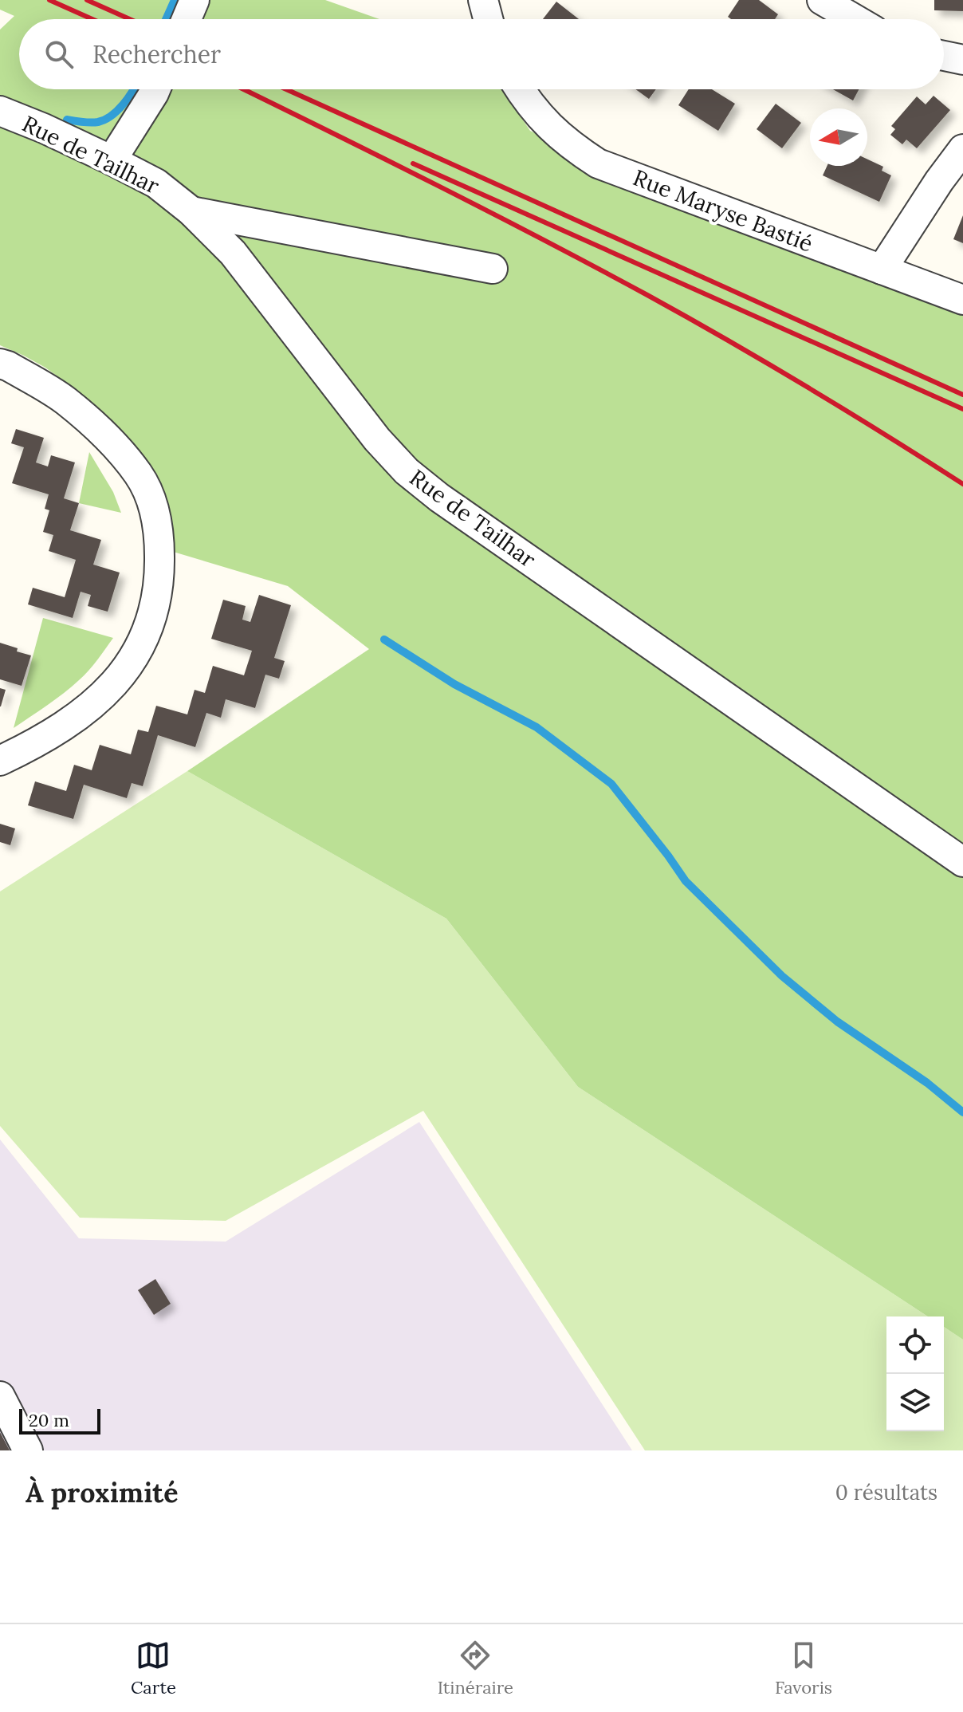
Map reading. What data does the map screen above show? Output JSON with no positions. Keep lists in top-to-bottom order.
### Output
{
  "streets": {
    "street": ["Rue de Tailhar", "Rue Maryse Bastié"]
  },
  "scale_bar": "20 m",
  "north": "left",
  "page": {
    "search": "Rechercher",
    "scale": "20 m",
    "heading": ["À proximité", "0 résultats"],
    "nav": ["Carte", "Itinéraire", "Favoris"]
  }
}
